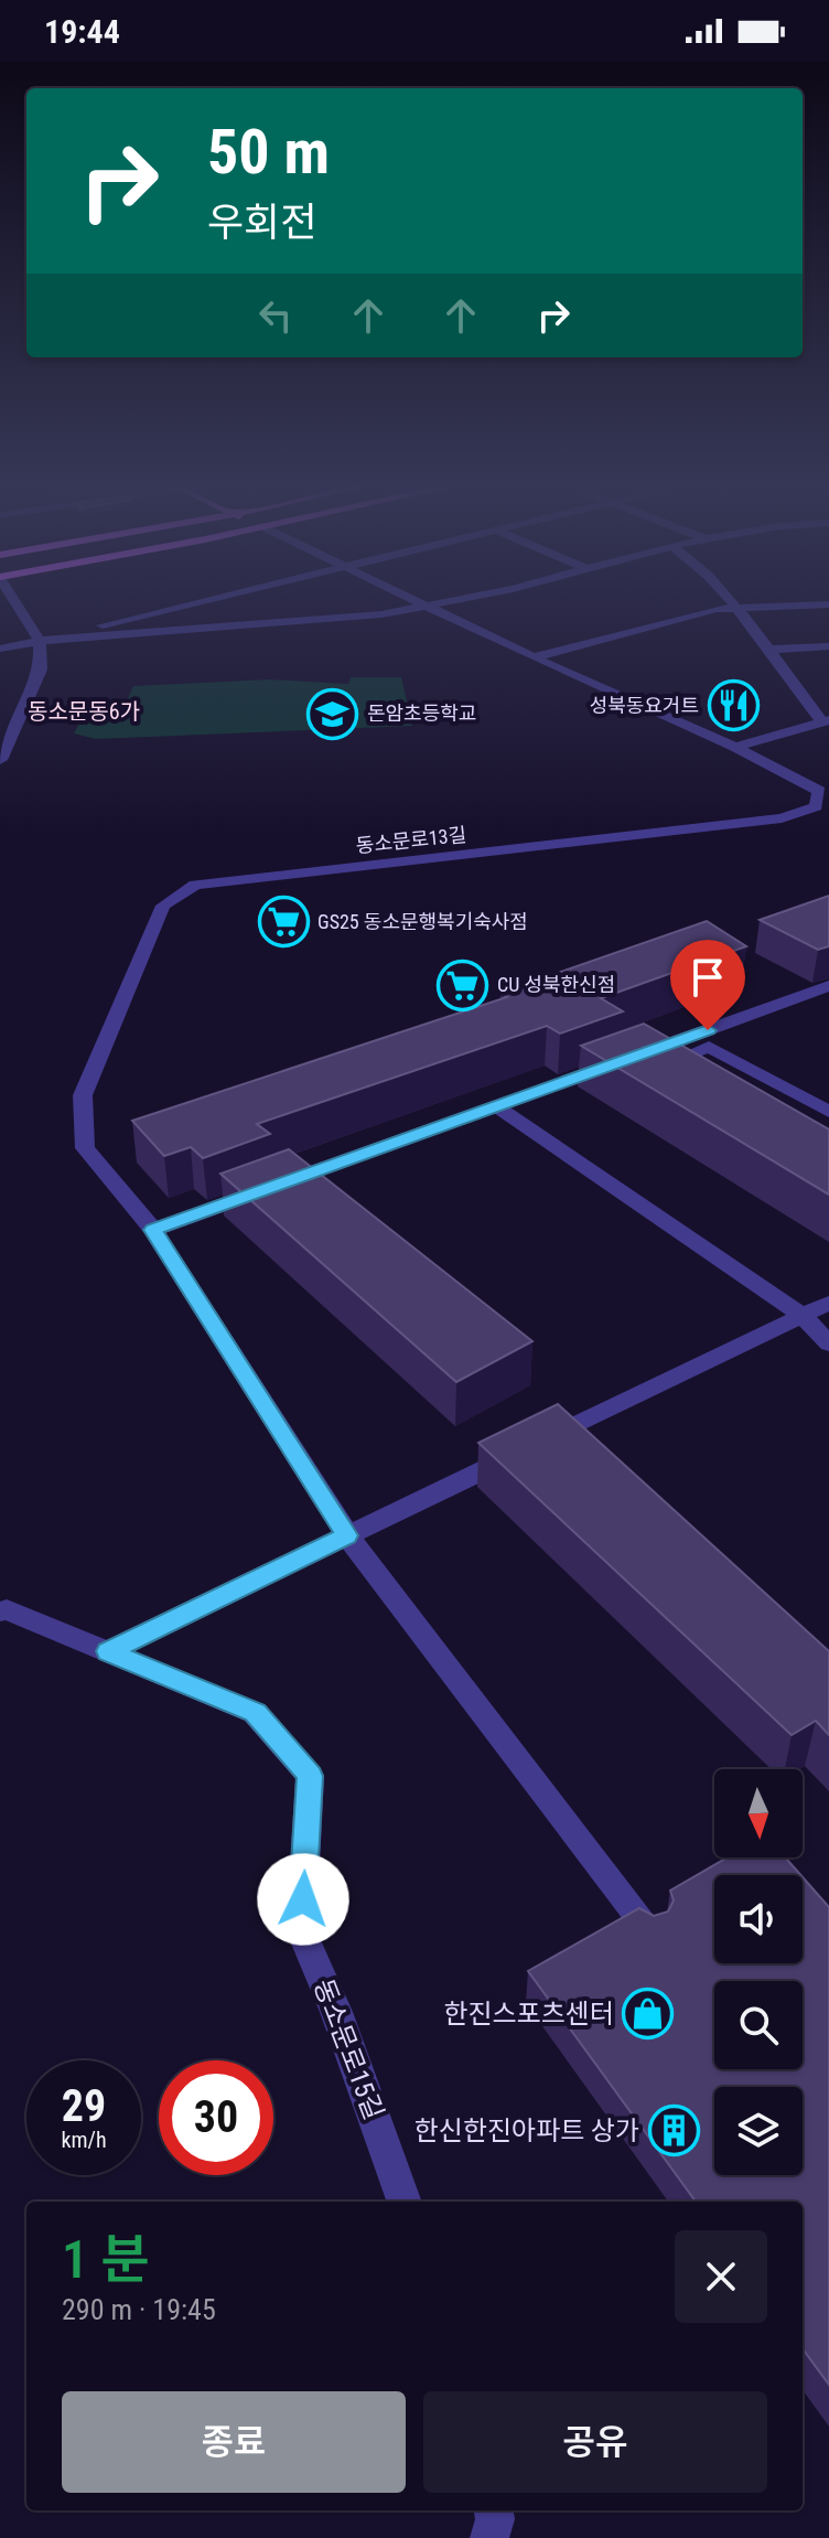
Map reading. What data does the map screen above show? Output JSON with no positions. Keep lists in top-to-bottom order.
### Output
{
  "streets": {
    "street": ["동소문로13길", "동소문로15길"]
  },
  "districts": ["동소문동6가"],
  "places": {
    "restaurant": ["성북동요거트"],
    "school or university": ["돈암초등학교"],
    "supermarket": ["GS25 동소문행복기숙사점", "CU 성북한신점"],
    "shop": ["한진스포츠센터"],
    "building": ["한신한진아파트 상가"]
  },
  "north": "bottom",
  "page": {
    "status": "19:44",
    "turn": ["50 m", "우회전"],
    "speed": "29 km/h",
    "limit": "30",
    "heading": ["1 분", "290 m · 19:45"],
    "buttons": ["종료", "공유"]
  }
}
